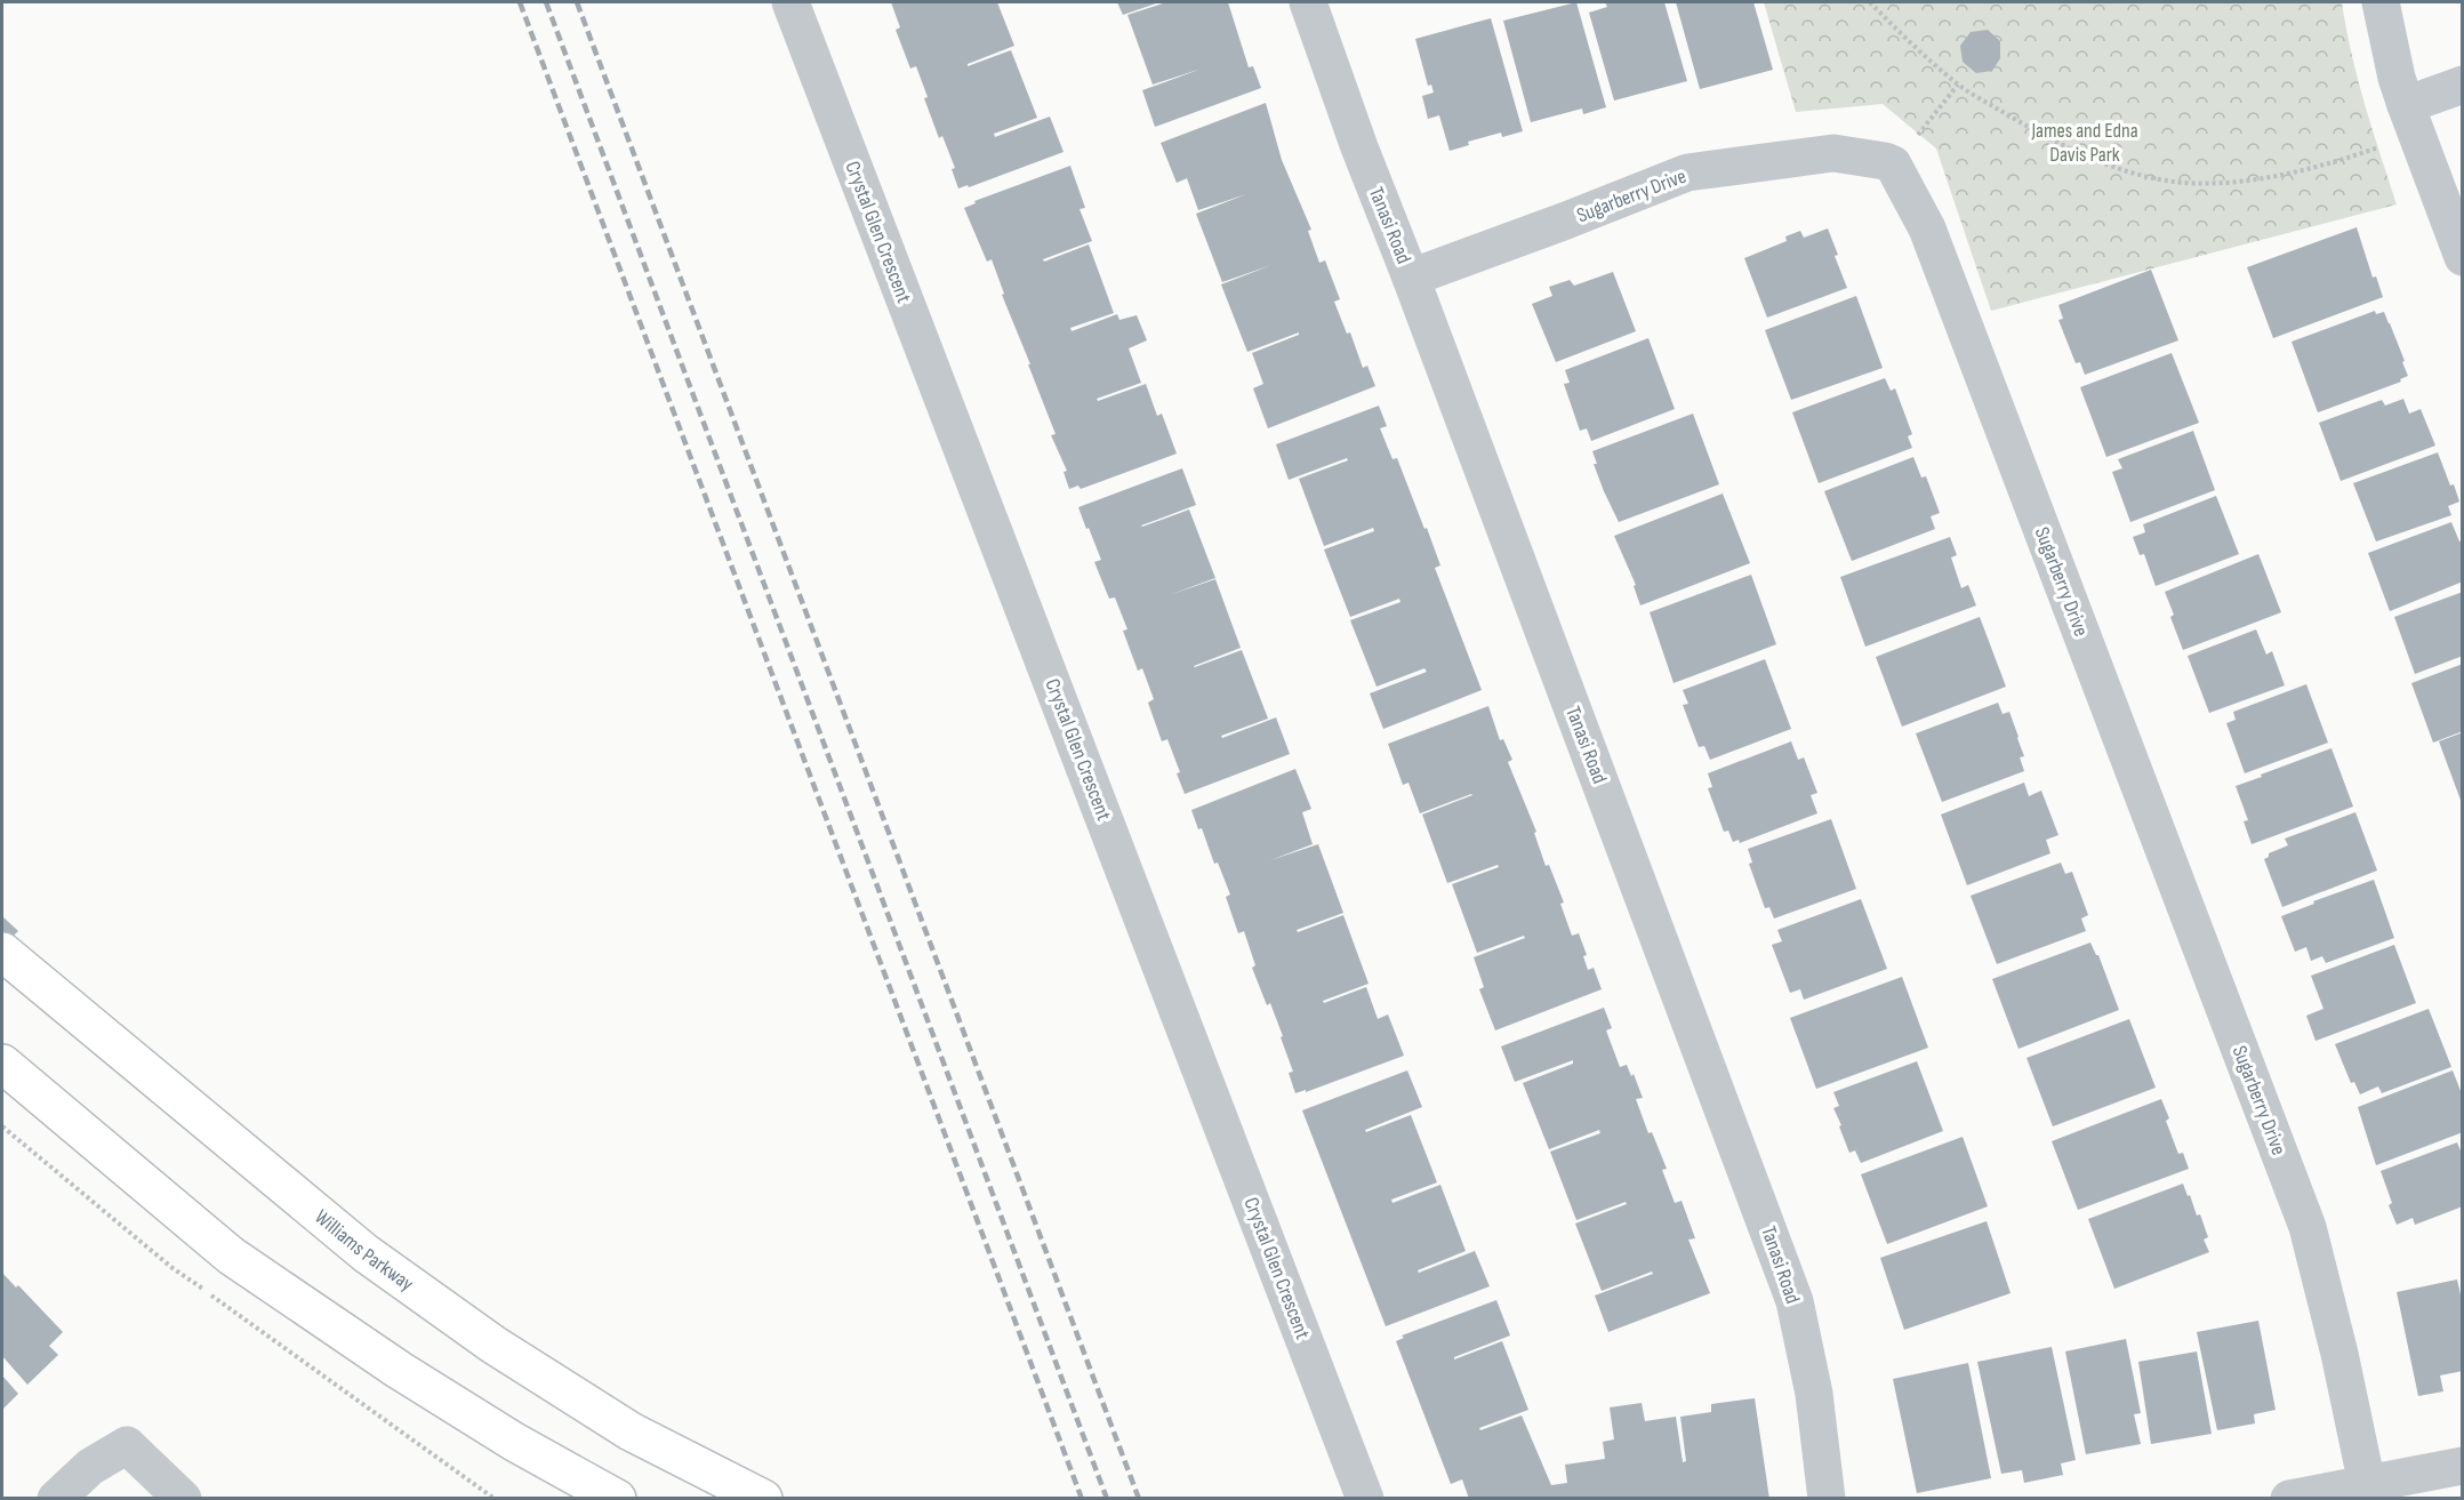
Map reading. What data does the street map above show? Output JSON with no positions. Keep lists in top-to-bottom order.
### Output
{
  "streets": {
    "main road": ["Williams Parkway"],
    "street": ["Sugarberry Drive", "Tanasi Road", "Crystal Glen Crescent"]
  },
  "crossings": [
    ["Sugarberry Drive", "Tanasi Road"]
  ],
  "parks": ["James and Edna Davis Park"]
}
